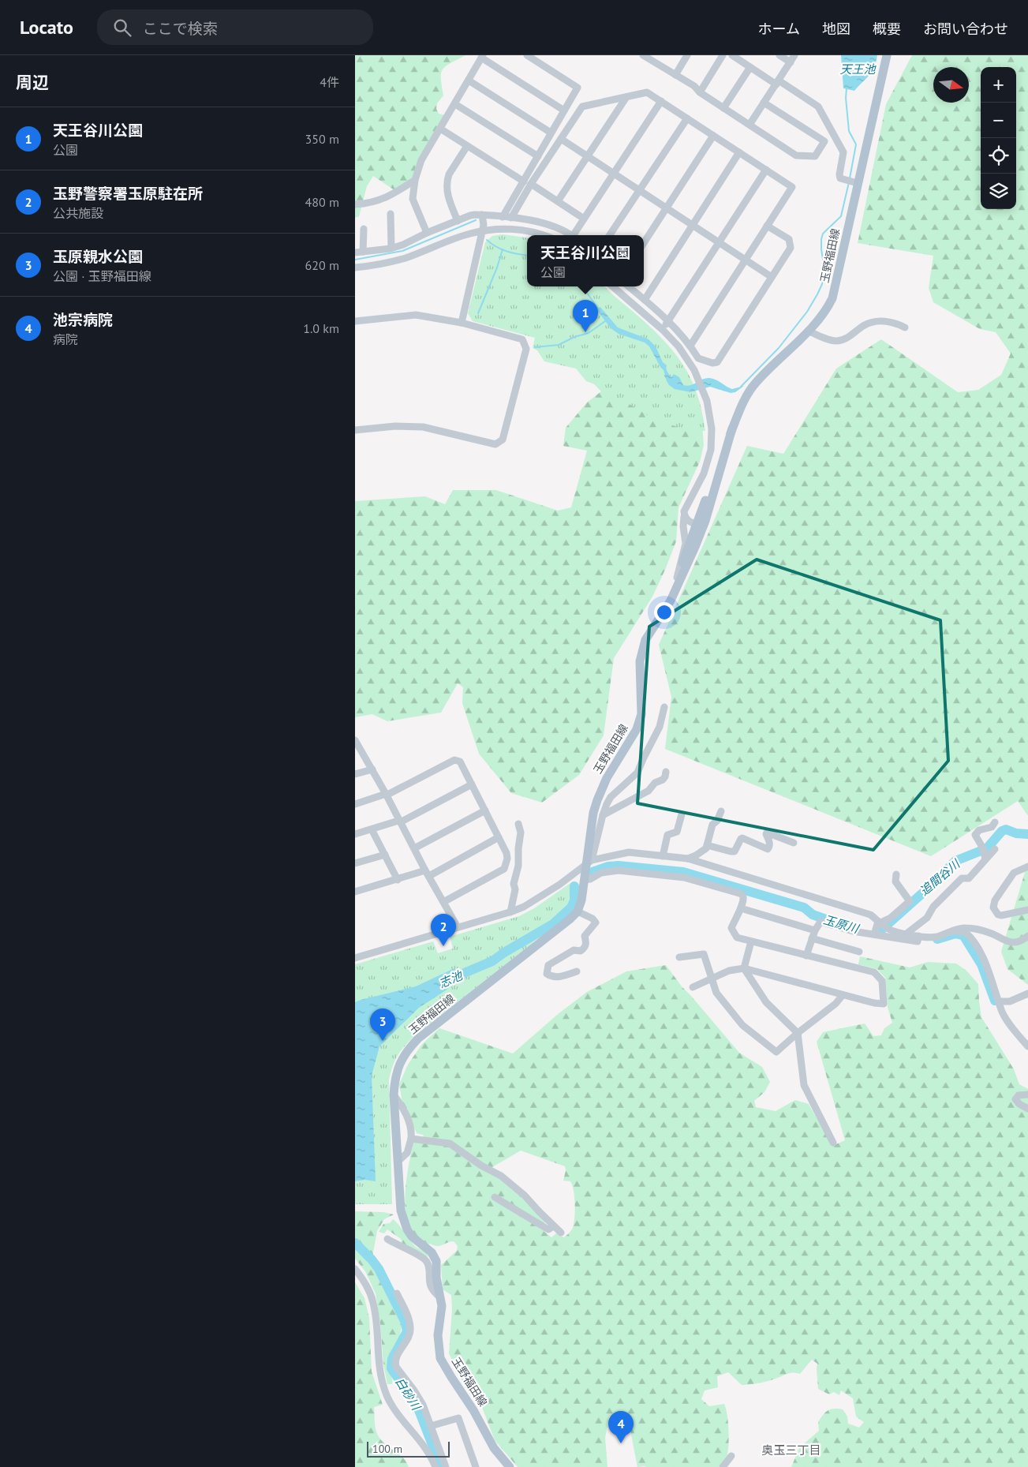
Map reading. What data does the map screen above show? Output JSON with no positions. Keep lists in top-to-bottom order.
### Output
{
  "streets": {
    "main road": ["玉野福田線"]
  },
  "districts": ["奥玉三丁目"],
  "water": [
    "天王池",
    "追間谷川",
    "玉原川",
    "志池",
    "白砂川"
  ],
  "scale_bar": "100 m",
  "north": "right",
  "page": {
    "header": "Locato",
    "search": "ここで検索",
    "nav": [
      "ホーム",
      "地図",
      "概要",
      "お問い合わせ"
    ],
    "heading": ["周辺", "4件"],
    "map_buttons": ["+", "−"],
    "list": [
      {
        "mark": "1",
        "name": "天王谷川公園",
        "note": "公園",
        "value": "350 m"
      },
      {
        "mark": "2",
        "name": "玉野警察署玉原駐在所",
        "note": "公共施設",
        "value": "480 m"
      },
      {
        "mark": "3",
        "name": "玉原親水公園",
        "note": "公園 · 玉野福田線",
        "value": "620 m"
      },
      {
        "mark": "4",
        "name": "池宗病院",
        "note": "病院",
        "value": "1.0 km"
      }
    ],
    "popup": ["天王谷川公園", "公園"],
    "pins": [
      "1",
      "2",
      "3",
      "4"
    ],
    "scale": "100 m"
  }
}
